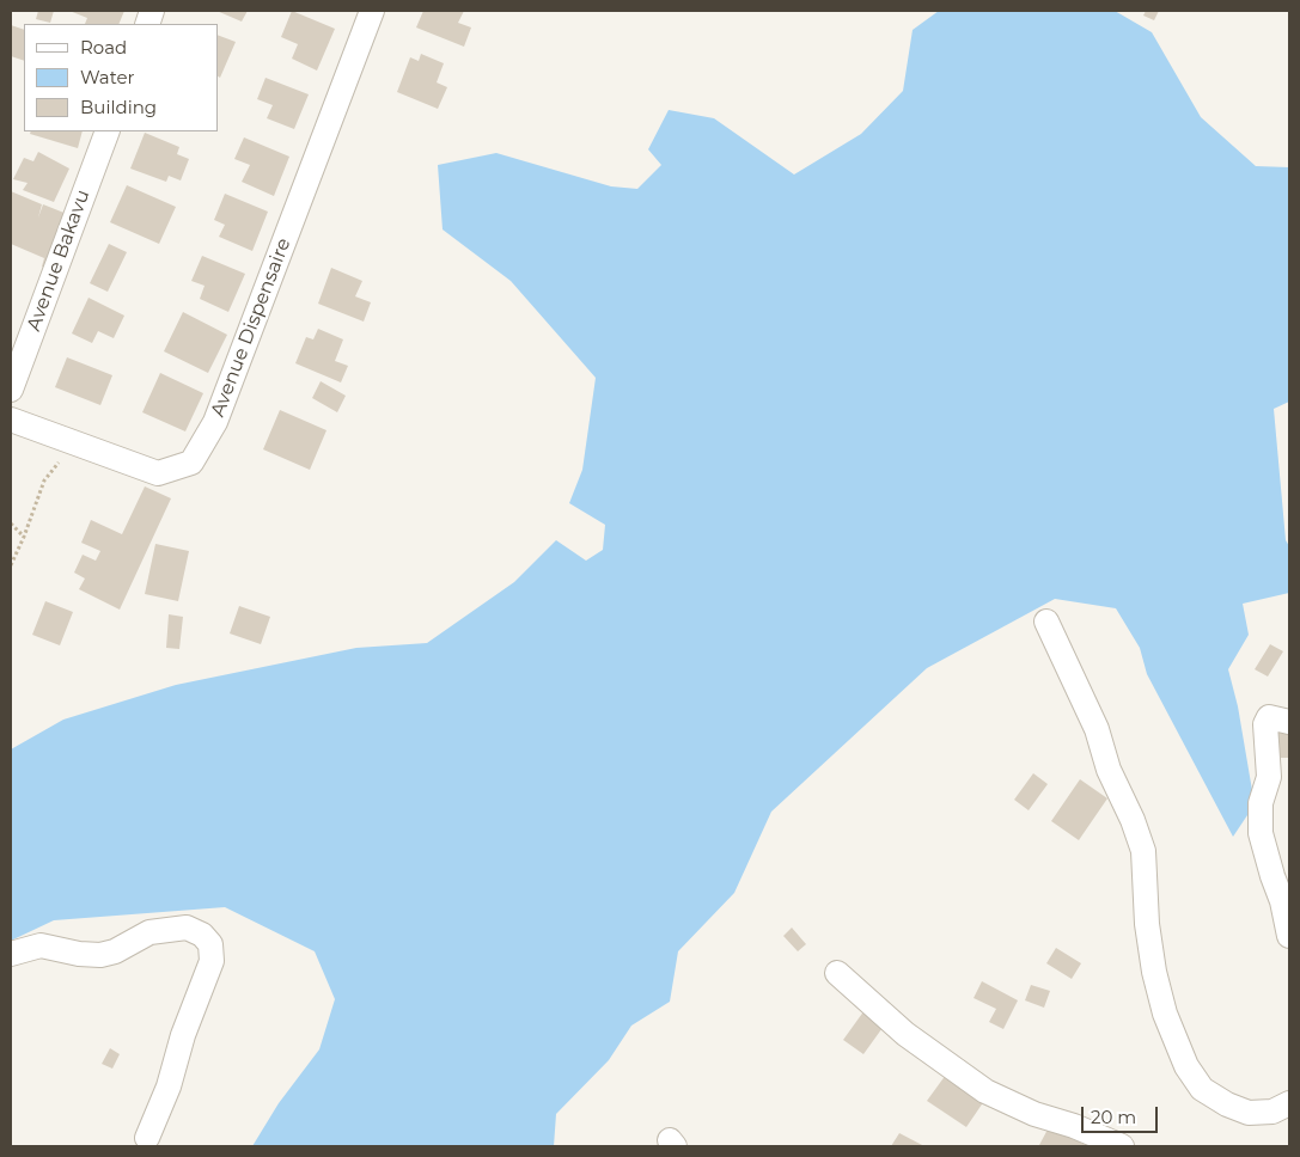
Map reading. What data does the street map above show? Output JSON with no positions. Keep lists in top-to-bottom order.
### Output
{
  "streets": {
    "street": ["Avenue Bakavu", "Avenue Dispensaire"]
  },
  "legend": ["Road", "Water", "Building"],
  "scale_bar": "20 m"
}
